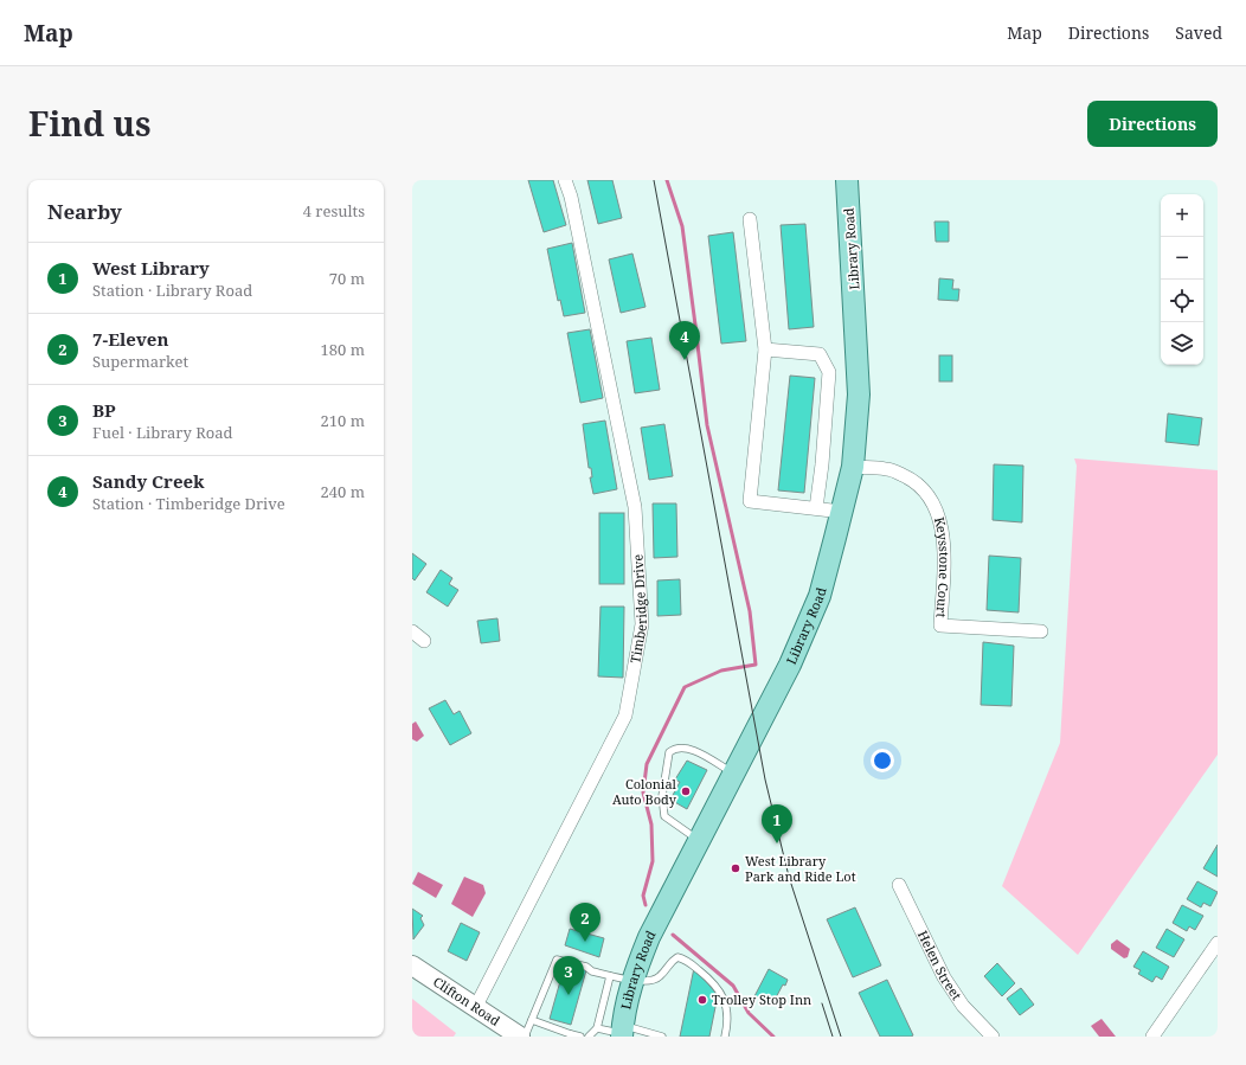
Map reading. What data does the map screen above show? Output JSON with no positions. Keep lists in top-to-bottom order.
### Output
{
  "streets": {
    "main road": ["Library Road", "Clifton Road"],
    "street": ["Keysstone Court", "Timberidge Drive", "Helen Street"]
  },
  "crossings": [
    ["Library Road", "Keysstone Court"],
    ["Timberidge Drive", "Clifton Road"]
  ],
  "places": ["Colonial Auto Body", "West Library Park and Ride Lot", "Trolley Stop Inn"],
  "page": {
    "header": "Map",
    "nav": ["Map", "Directions", "Saved"],
    "title": "Find us",
    "buttons": "Directions",
    "heading": ["Nearby", "4 results"],
    "map_buttons": ["+", "−"],
    "list": [
      {
        "mark": "1",
        "name": "West Library",
        "note": "Station · Library Road",
        "value": "70 m"
      },
      {
        "mark": "2",
        "name": "7-Eleven",
        "note": "Supermarket",
        "value": "180 m"
      },
      {
        "mark": "3",
        "name": "BP",
        "note": "Fuel · Library Road",
        "value": "210 m"
      },
      {
        "mark": "4",
        "name": "Sandy Creek",
        "note": "Station · Timberidge Drive",
        "value": "240 m"
      }
    ],
    "pins": [
      "4",
      "1",
      "2",
      "3"
    ]
  }
}
